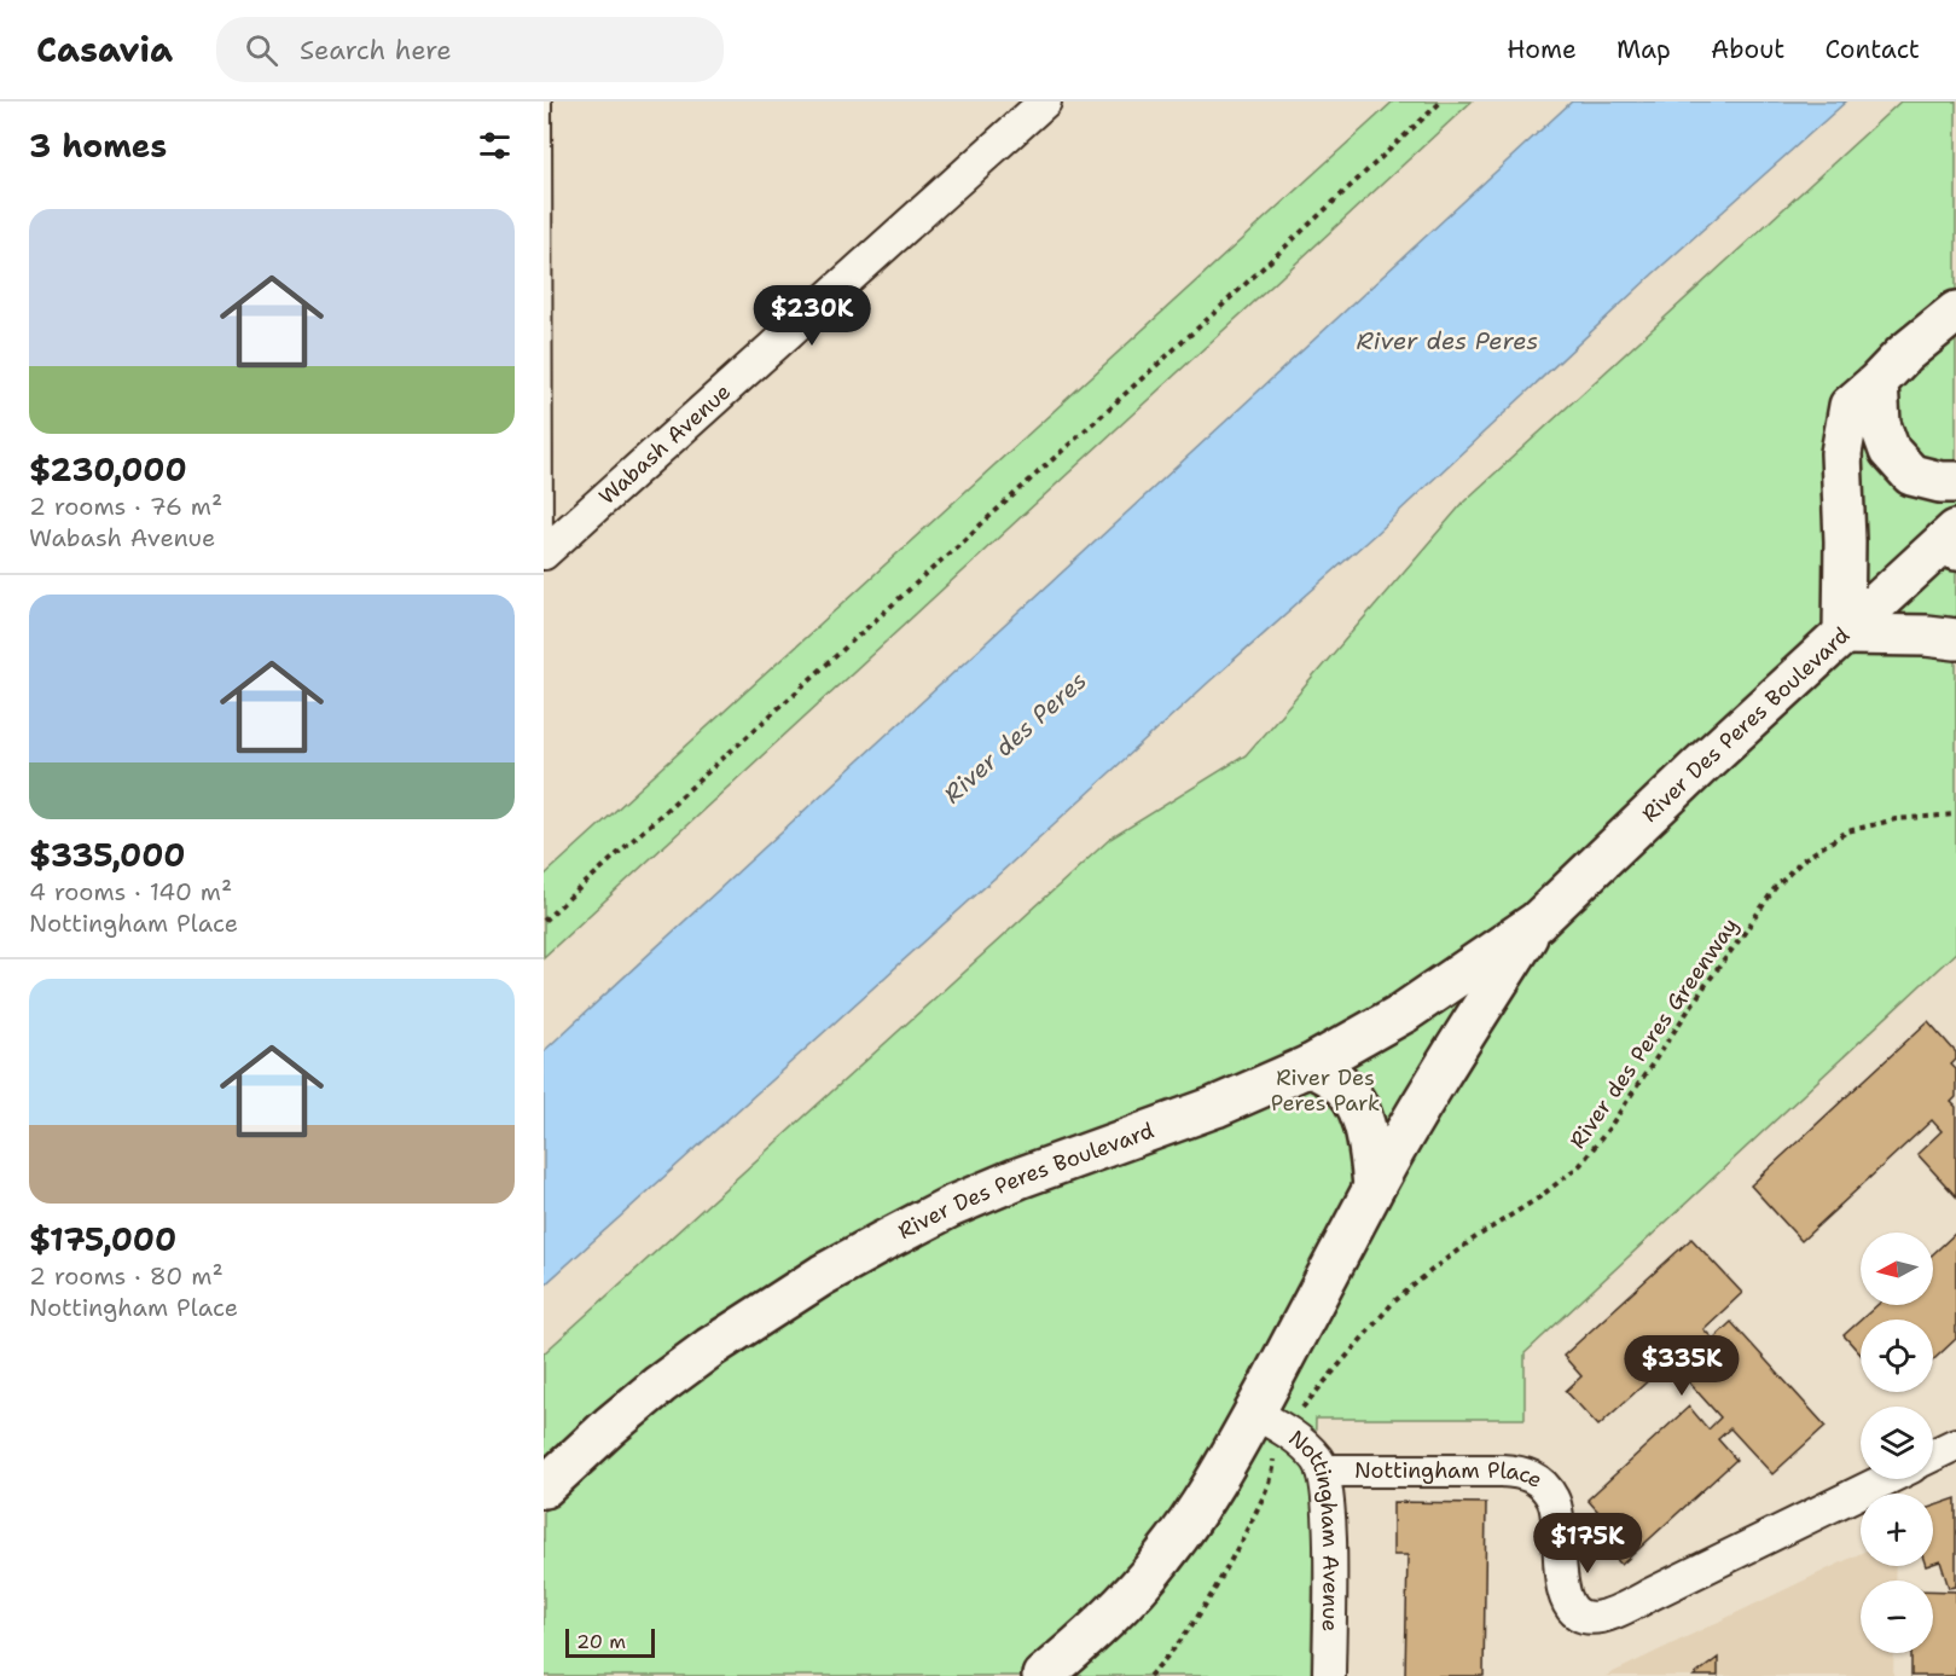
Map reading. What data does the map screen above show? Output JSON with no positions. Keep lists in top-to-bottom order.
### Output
{
  "streets": {
    "main road": ["River Des Peres Boulevard"],
    "street": ["Wabash Avenue", "Nottingham Place", "Nottingham Avenue"],
    "path": ["River des Peres Greenway"]
  },
  "crossings": [
    ["River Des Peres Boulevard", "Nottingham Avenue"],
    ["Nottingham Place", "Nottingham Avenue"]
  ],
  "water": ["River des Peres"],
  "parks": ["River Des Peres Park"],
  "scale_bar": "20 m",
  "north": "left",
  "page": {
    "header": "Casavia",
    "search": "Search here",
    "nav": [
      "Home",
      "Map",
      "About",
      "Contact"
    ],
    "heading": "3 homes",
    "list": [
      {
        "name": "$230,000",
        "note": "2 rooms · 76 m² · Wabash Avenue"
      },
      {
        "name": "$335,000",
        "note": "4 rooms · 140 m² · Nottingham Place"
      },
      {
        "name": "$175,000",
        "note": "2 rooms · 80 m² · Nottingham Place"
      }
    ],
    "price": ["$230K", "$335K", "$175K"],
    "map_buttons": ["+", "−"],
    "scale": "20 m"
  }
}
